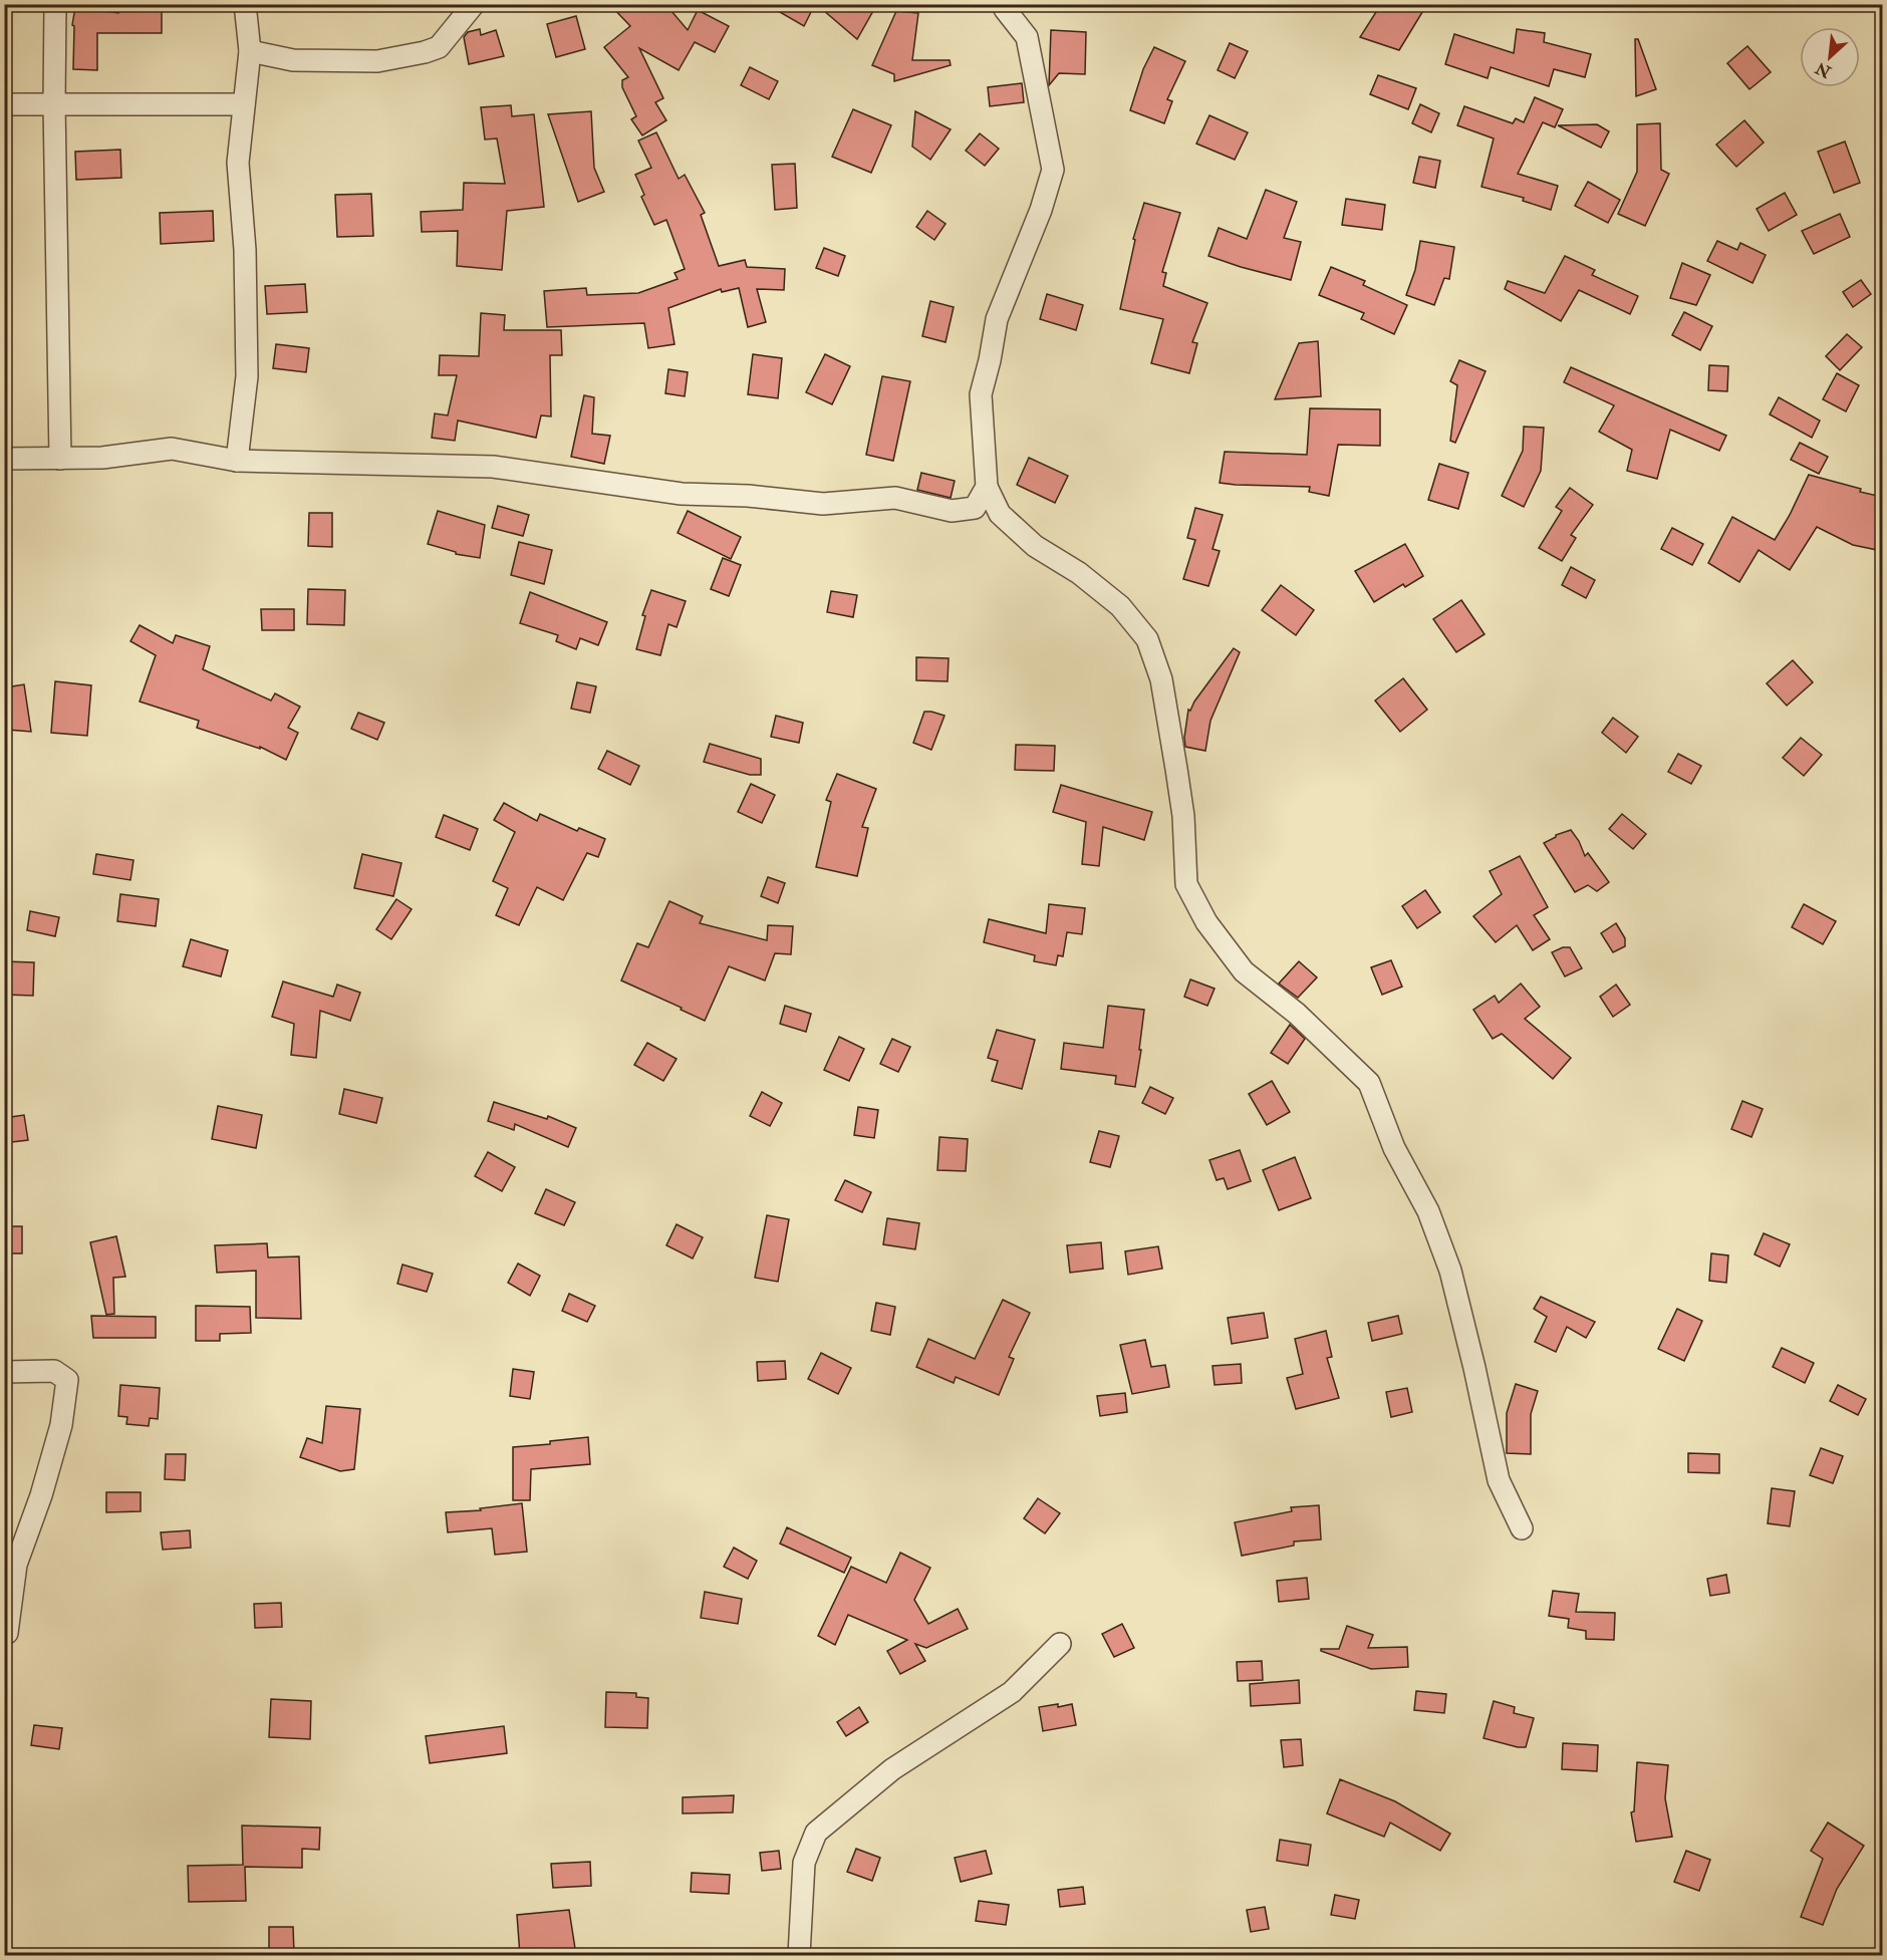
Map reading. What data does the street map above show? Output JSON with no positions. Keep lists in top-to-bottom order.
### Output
{
  "north": "bottom left"
}
